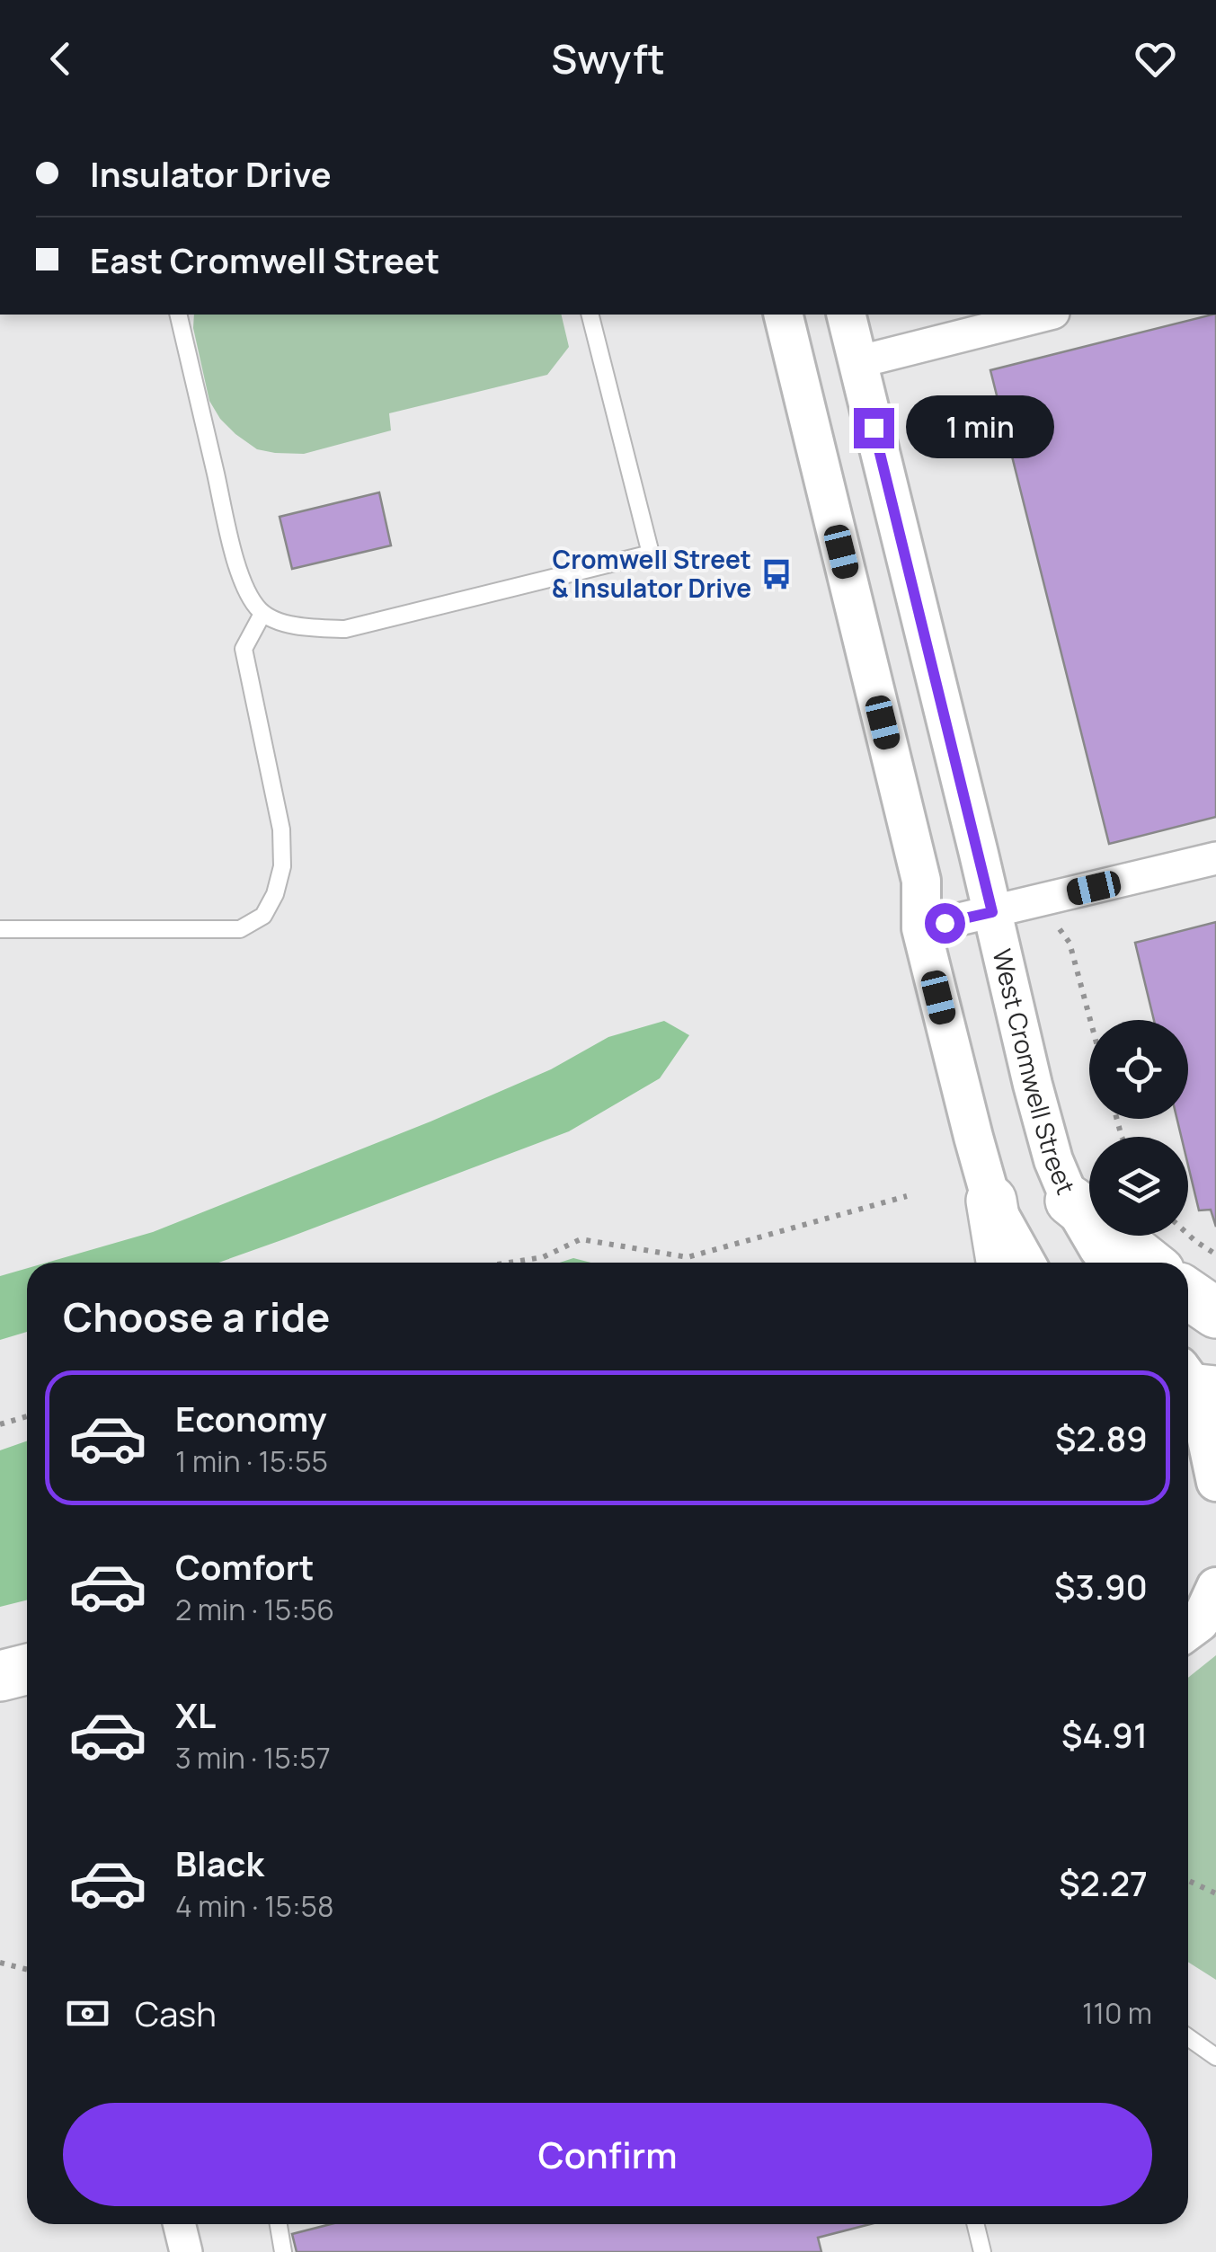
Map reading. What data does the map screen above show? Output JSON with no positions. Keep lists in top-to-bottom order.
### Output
{
  "streets": {
    "street": ["West Cromwell Street"]
  },
  "places": {
    "bus stop": ["Cromwell Street & Insulator Drive"]
  },
  "page": {
    "header": "Swyft",
    "banner": ["Insulator Drive", "East Cromwell Street"],
    "bubble": "1 min",
    "heading": "Choose a ride",
    "list": [
      {
        "name": "Economy",
        "note": "1 min · 15:55",
        "value": "$2.89"
      },
      {
        "name": "Comfort",
        "note": "2 min · 15:56",
        "value": "$3.90"
      },
      {
        "name": "XL",
        "note": "3 min · 15:57",
        "value": "$4.91"
      },
      {
        "name": "Black",
        "note": "4 min · 15:58",
        "value": "$2.27"
      }
    ],
    "pay": ["Cash", "110 m"],
    "buttons": "Confirm"
  }
}
